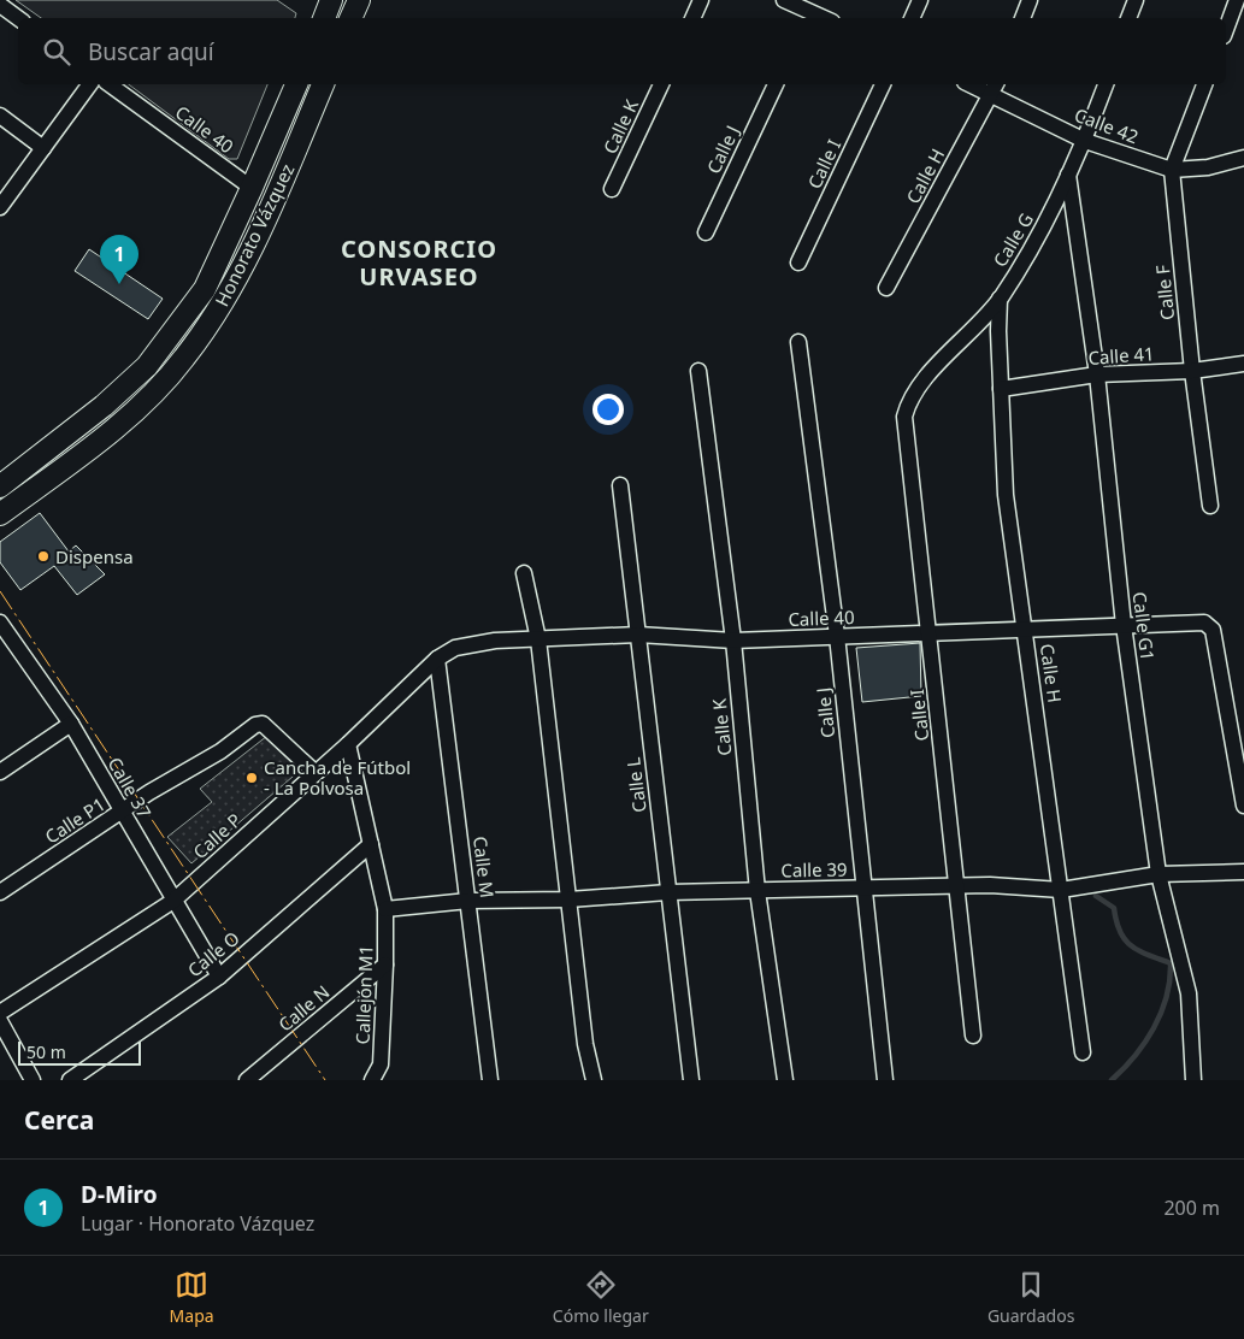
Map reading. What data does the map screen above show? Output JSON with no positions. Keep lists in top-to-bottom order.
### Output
{
  "streets": {
    "street": [
      "Calle 42",
      "Calle K",
      "Calle 40",
      "Calle J",
      "Calle I",
      "Calle H",
      "Honorato Vázquez",
      "Calle G",
      "Calle F",
      "Calle 41",
      "Calle G1",
      "Calle L",
      "Calle 37",
      "Calle P1",
      "Calle P",
      "Calle M",
      "Calle 39",
      "Calle O",
      "Callejón M1",
      "Calle N"
    ]
  },
  "crossings": [
    ["Calle 42", "Calle H"],
    ["Calle 42", "Calle G"],
    ["Calle 42", "Calle F"],
    ["Calle K", "Calle 40"],
    ["Calle K", "Calle 39"],
    ["Calle 40", "Calle J"],
    ["Calle 40", "Calle I"],
    ["Calle 40", "Calle H"],
    ["Calle 40", "Honorato Vázquez"],
    ["Calle 40", "Calle G1"],
    ["Calle 40", "Calle L"],
    ["Calle 40", "Calle P"],
    ["Calle 40", "Calle M"],
    ["Calle J", "Calle 39"],
    ["Calle I", "Calle G"],
    ["Calle I", "Calle 39"],
    ["Calle H", "Calle G"],
    ["Calle H", "Calle 41"],
    ["Calle H", "Calle 39"],
    ["Calle G", "Calle G1"],
    ["Calle F", "Calle 41"],
    ["Calle 41", "Calle G1"],
    ["Calle G1", "Calle 39"],
    ["Calle L", "Calle 39"],
    ["Calle 37", "Calle P1"],
    ["Calle 37", "Calle P"],
    ["Calle 37", "Calle O"],
    ["Calle P1", "Calle P"],
    ["Calle P", "Calle M"],
    ["Calle P", "Callejón M1"],
    ["Calle M", "Calle 39"],
    ["Calle 39", "Callejón M1"],
    ["Calle O", "Callejón M1"],
    ["Callejón M1", "Calle N"]
  ],
  "districts": ["CONSORCIO URVASEO"],
  "places": ["Dispensa", "Cancha de Fútbol - La Polvosa"],
  "scale_bar": "50 m",
  "page": {
    "search": "Buscar aquí",
    "pins": "1",
    "scale": "50 m",
    "heading": "Cerca",
    "list": [
      {
        "mark": "1",
        "name": "D-Miro",
        "note": "Lugar · Honorato Vázquez",
        "value": "200 m"
      }
    ],
    "nav": ["Mapa", "Cómo llegar", "Guardados"]
  }
}
